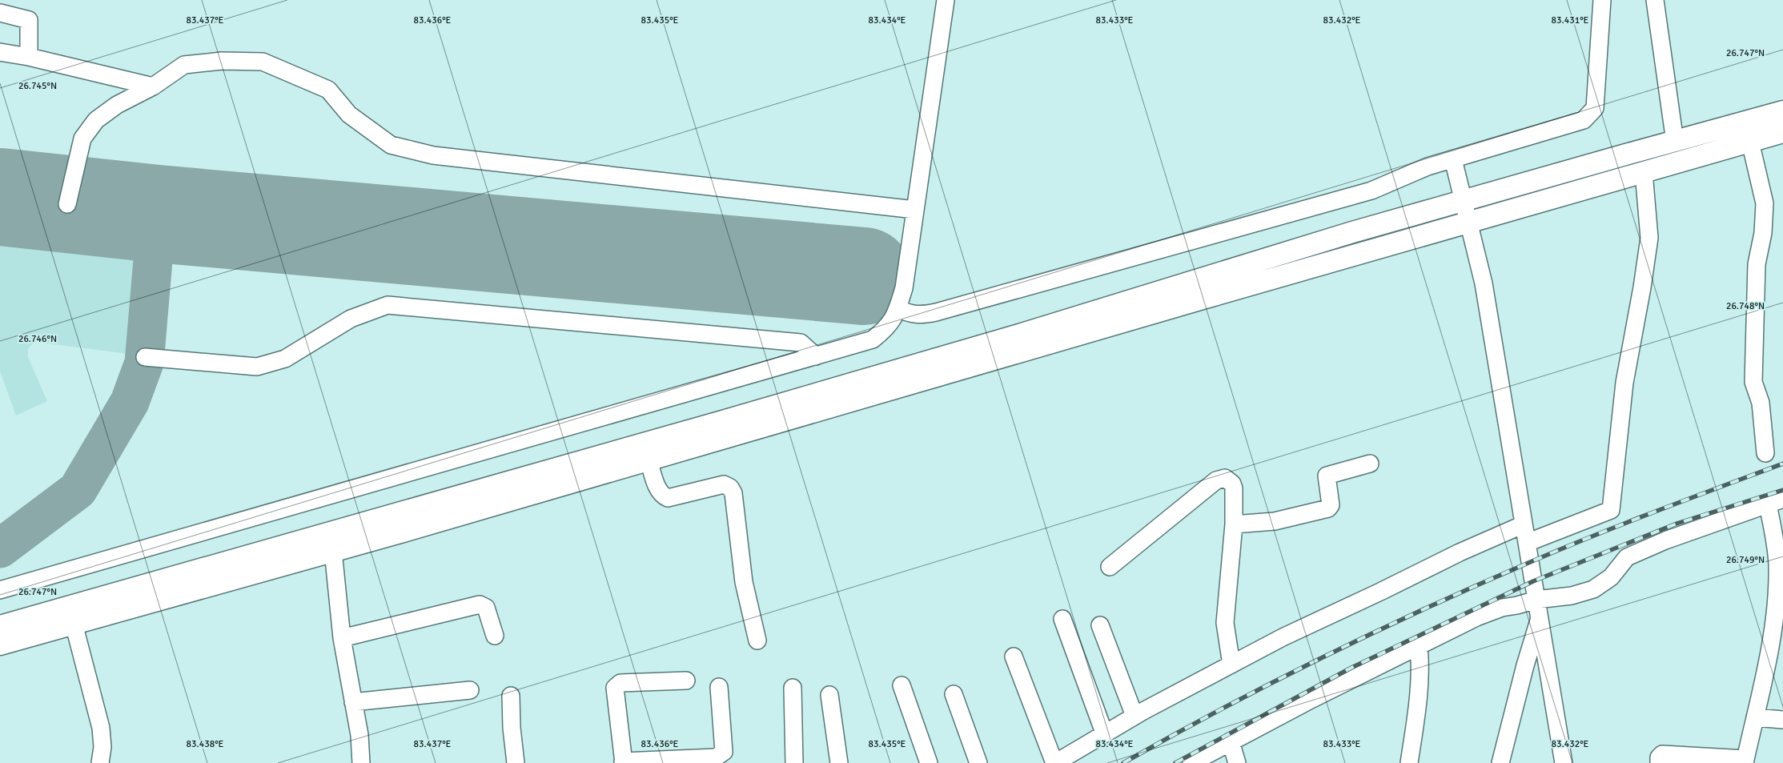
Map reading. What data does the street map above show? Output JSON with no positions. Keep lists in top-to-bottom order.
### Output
{
  "coordinates": [
    "83.437°E",
    "83.436°E",
    "83.435°E",
    "83.434°E",
    "83.433°E",
    "83.432°E",
    "83.431°E",
    "26.747°N",
    "26.745°N",
    "26.748°N",
    "26.746°N",
    "26.749°N",
    "83.438°E"
  ]
}
